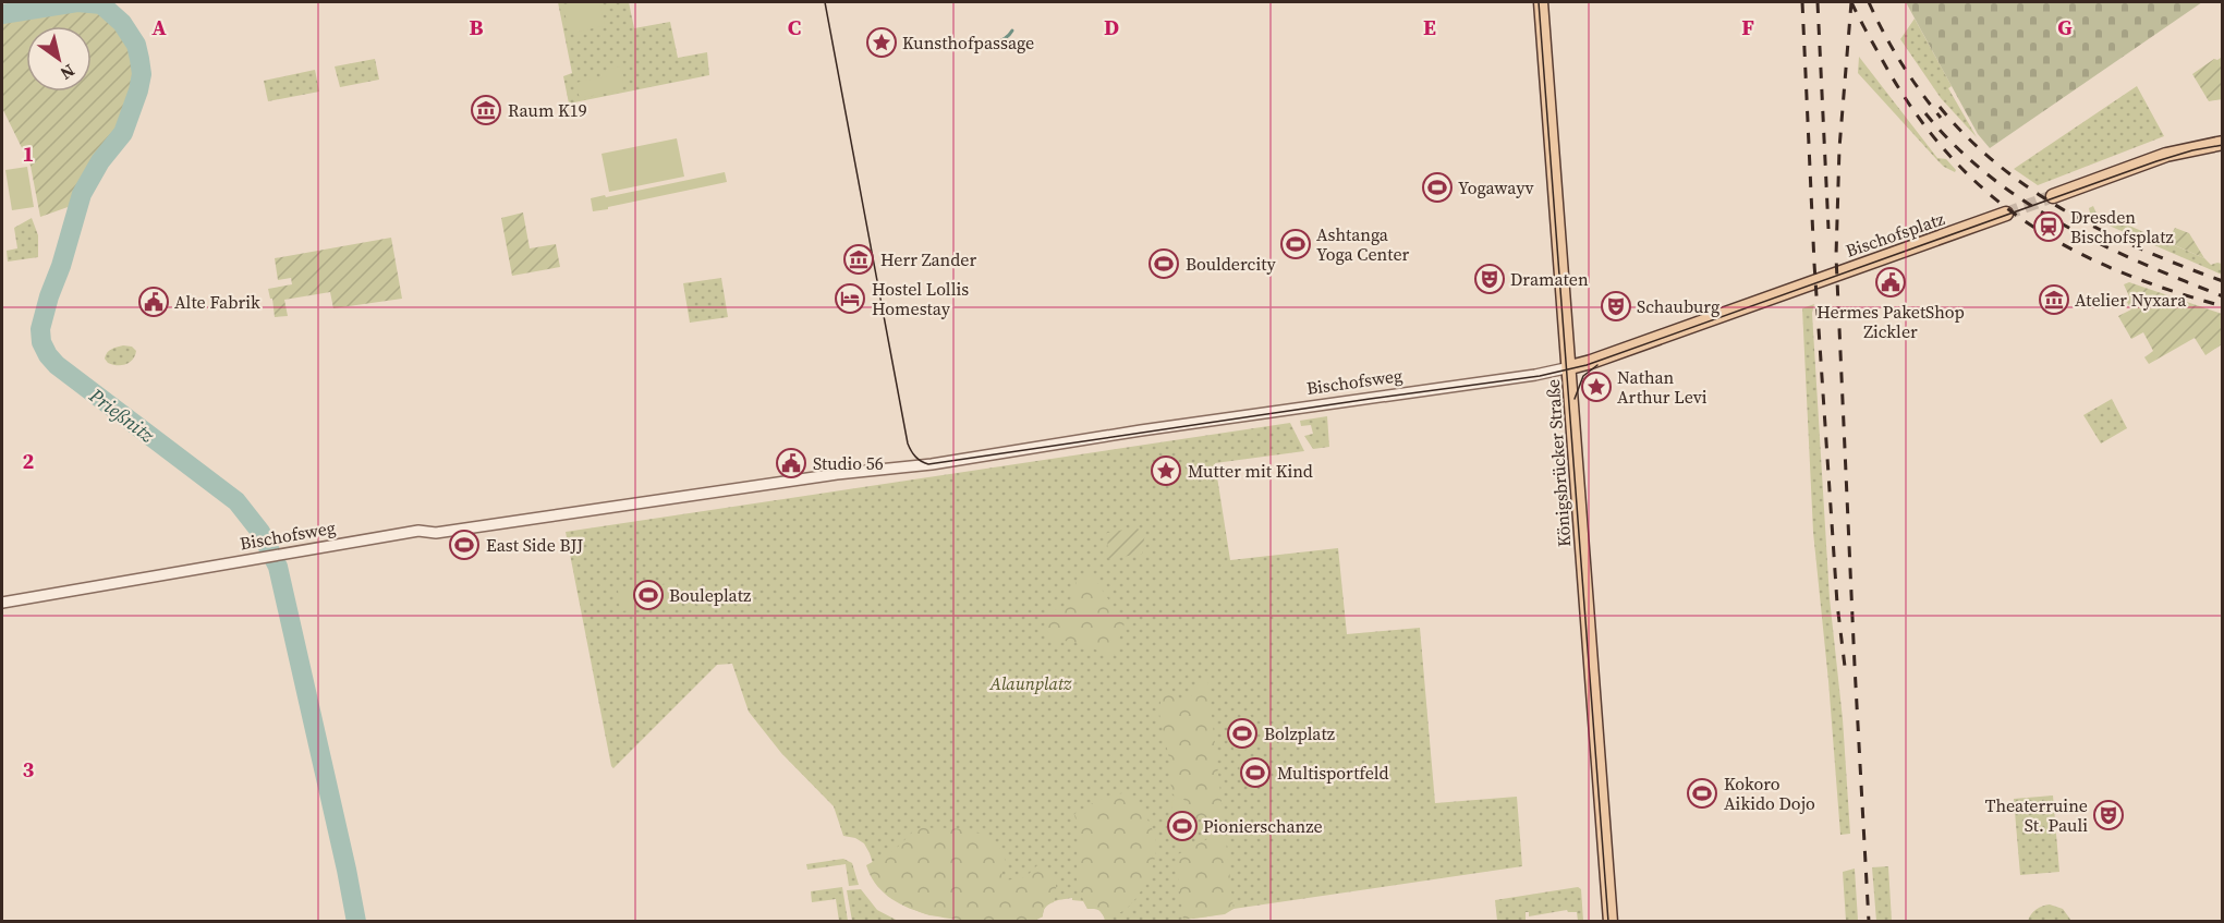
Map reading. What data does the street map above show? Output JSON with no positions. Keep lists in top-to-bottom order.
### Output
{
  "streets": {
    "main road": ["Bischofsplatz", "Bischofsweg", "Königsbrücker Straße"]
  },
  "crossings": [
    ["Bischofsplatz", "Bischofsweg"],
    ["Bischofsweg", "Königsbrücker Straße"]
  ],
  "water": ["Prießnitz"],
  "parks": ["Alaunplatz"],
  "places": {
    "place": ["Kunsthofpassage", "Nathan Arthur Levi", "Mutter mit Kind"],
    "museum": ["Raum K19", "Herr Zander", "Atelier Nyxara"],
    "sports": [
      "Yogawayv",
      "Ashtanga Yoga Center",
      "Bouldercity",
      "East Side BJJ",
      "Bouleplatz",
      "Bolzplatz",
      "Multisportfeld",
      "Kokoro Aikido Dojo",
      "Pionierschanze"
    ],
    "station": ["Dresden Bischofsplatz"],
    "theatre": ["Dramaten", "Schauburg", "Theaterruine St. Pauli"],
    "public building": ["Hermes PaketShop Zickler", "Alte Fabrik", "Studio 56"],
    "hotel": ["Hostel Lollis Homestay"]
  },
  "north": "bottom right",
  "grid": {
    "columns": [
      "A",
      "B",
      "C",
      "D",
      "E",
      "F",
      "G"
    ],
    "rows": ["1", "2", "3"]
  }
}
